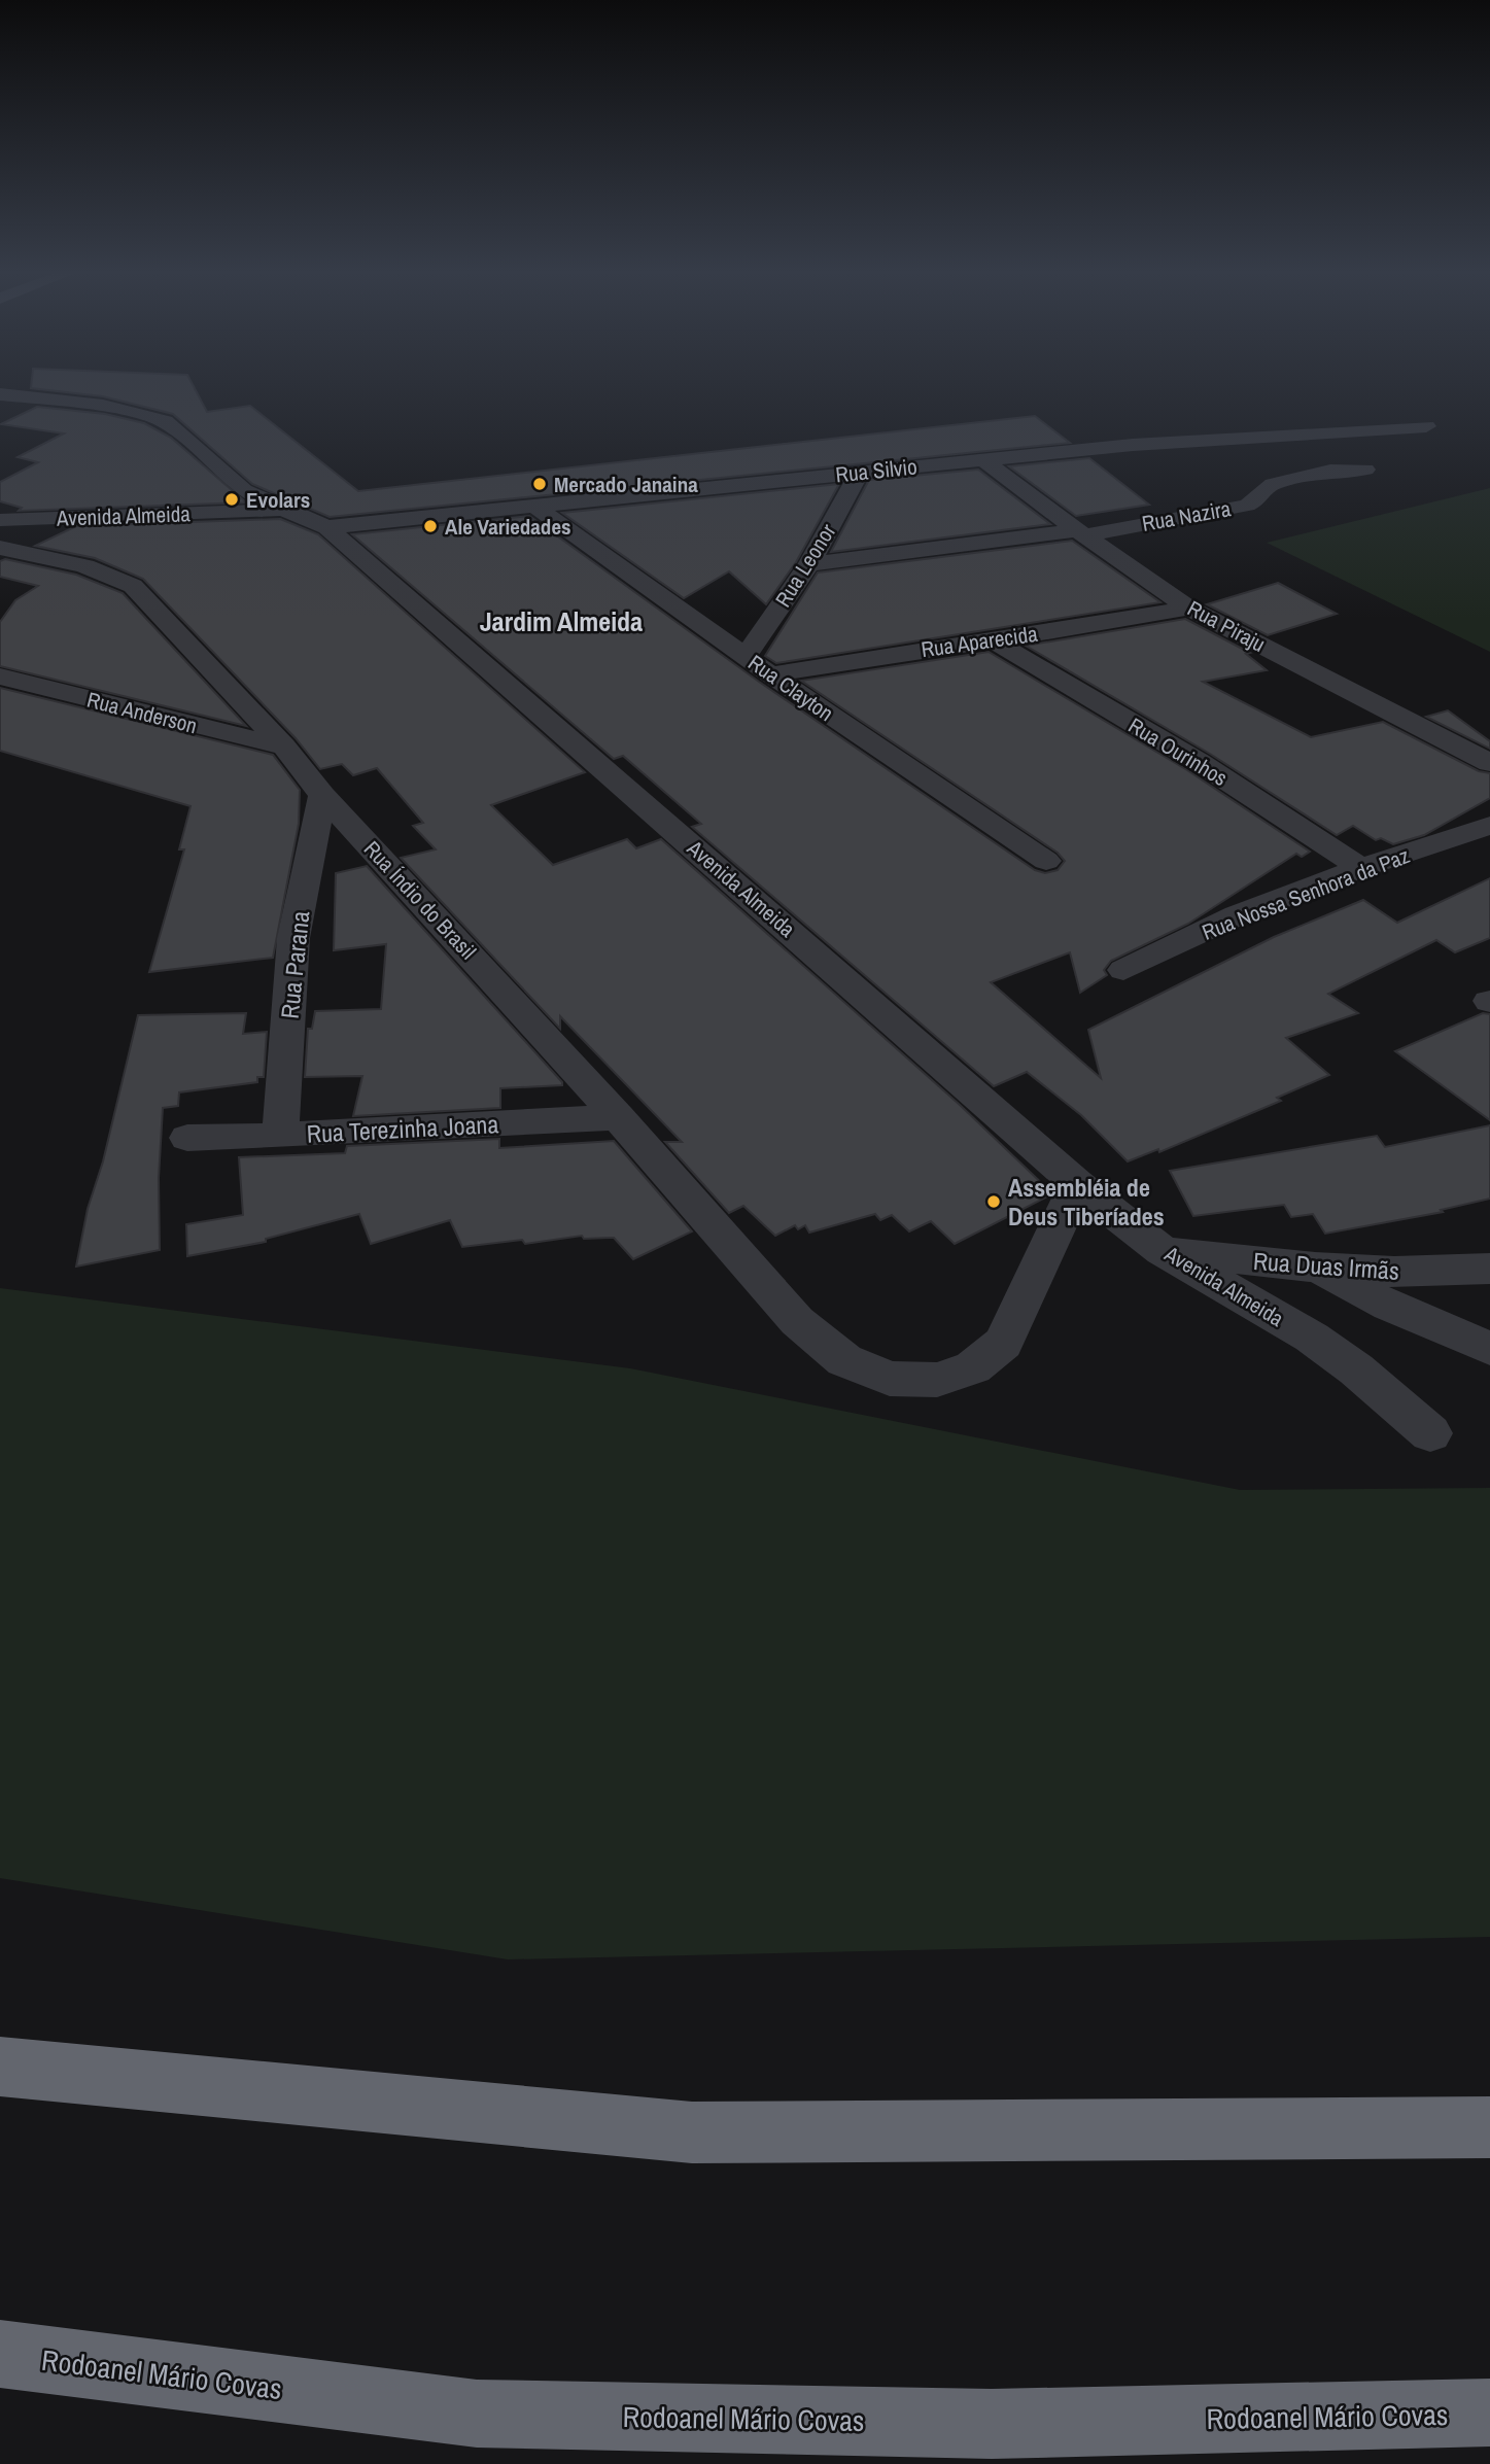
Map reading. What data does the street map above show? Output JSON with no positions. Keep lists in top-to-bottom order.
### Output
{
  "streets": {
    "highway": ["Rodoanel Mário Covas"],
    "street": [
      "Rua Silvio",
      "Avenida Almeida",
      "Rua Nazira",
      "Rua Leonor",
      "Rua Piraju",
      "Rua Aparecida",
      "Rua Clayton",
      "Rua Anderson",
      "Rua Ourinhos",
      "Rua Nossa Senhora da Paz",
      "Rua Índio do Brasil",
      "Rua Parana",
      "Rua Terezinha Joana",
      "Rua Duas Irmãs"
    ]
  },
  "crossings": [
    ["Rua Silvio", "Avenida Almeida"],
    ["Rua Silvio", "Rua Leonor"],
    ["Rua Silvio", "Rua Piraju"],
    ["Rua Silvio", "Rua Clayton"],
    ["Avenida Almeida", "Rua Índio do Brasil"],
    ["Avenida Almeida", "Rua Duas Irmãs"],
    ["Rua Nazira", "Rua Leonor"],
    ["Rua Nazira", "Rua Piraju"],
    ["Rua Leonor", "Rua Clayton"],
    ["Rua Piraju", "Rua Aparecida"],
    ["Rua Aparecida", "Rua Clayton"],
    ["Rua Aparecida", "Rua Ourinhos"],
    ["Rua Anderson", "Rua Índio do Brasil"],
    ["Rua Ourinhos", "Rua Nossa Senhora da Paz"],
    ["Rua Índio do Brasil", "Rua Parana"],
    ["Rua Índio do Brasil", "Rua Terezinha Joana"],
    ["Rua Parana", "Rua Terezinha Joana"]
  ],
  "districts": ["Jardim Almeida"],
  "places": [
    "Mercado Janaina",
    "Evolars",
    "Ale Variedades",
    "Assembléia de Deus Tiberíades"
  ]
}
